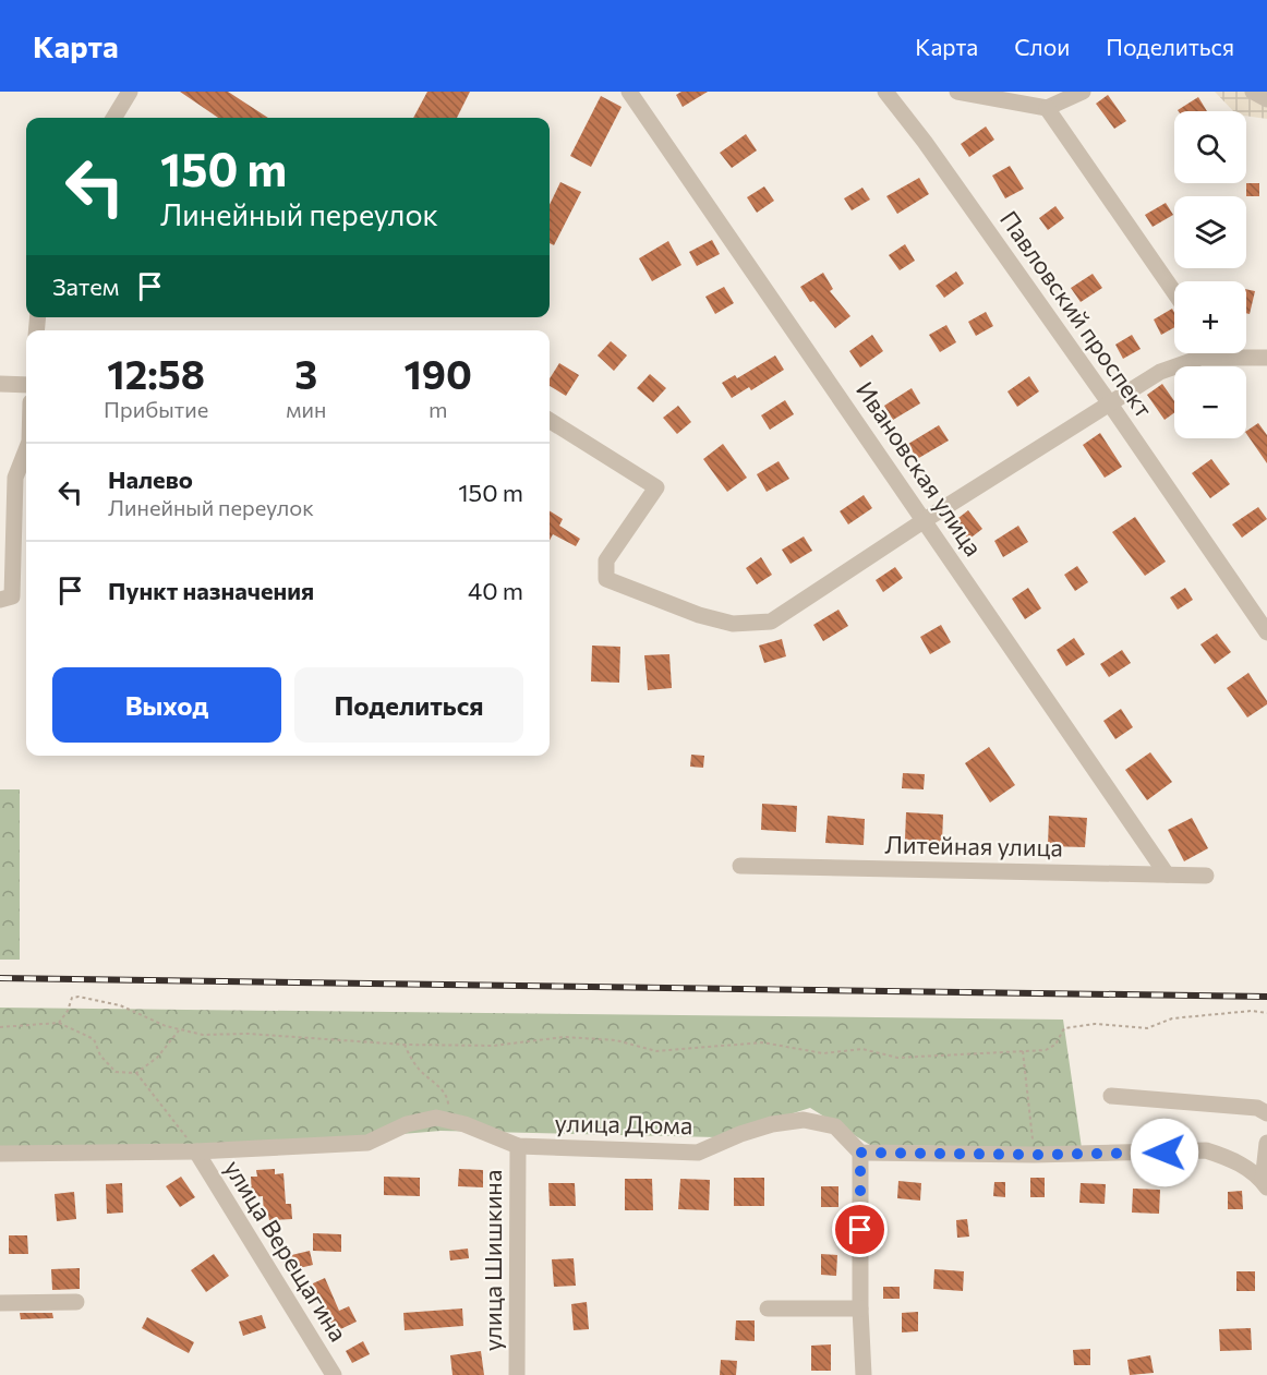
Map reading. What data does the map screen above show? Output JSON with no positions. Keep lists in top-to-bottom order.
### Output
{
  "streets": {
    "street": [
      "Павловский проспект",
      "Ивановская улица",
      "Литейная улица",
      "улица Дюма",
      "улица Верещагина",
      "улица Шишкина"
    ]
  },
  "crossings": [
    ["Ивановская улица", "Литейная улица"],
    ["улица Дюма", "улица Верещагина"],
    ["улица Дюма", "улица Шишкина"]
  ],
  "page": {
    "header": "Карта",
    "nav": ["Карта", "Слои", "Поделиться"],
    "map_buttons": ["+", "−"],
    "turn": ["150 m", "Линейный переулок"],
    "then": "Затем",
    "eta": [
      "12:58",
      "Прибытие",
      "3",
      "мин",
      "190",
      "m"
    ],
    "list": [
      {
        "name": "Налево",
        "note": "Линейный переулок",
        "value": "150 m"
      },
      {
        "name": "Пункт назначения",
        "value": "40 m"
      }
    ],
    "buttons": ["Выход", "Поделиться"]
  }
}
